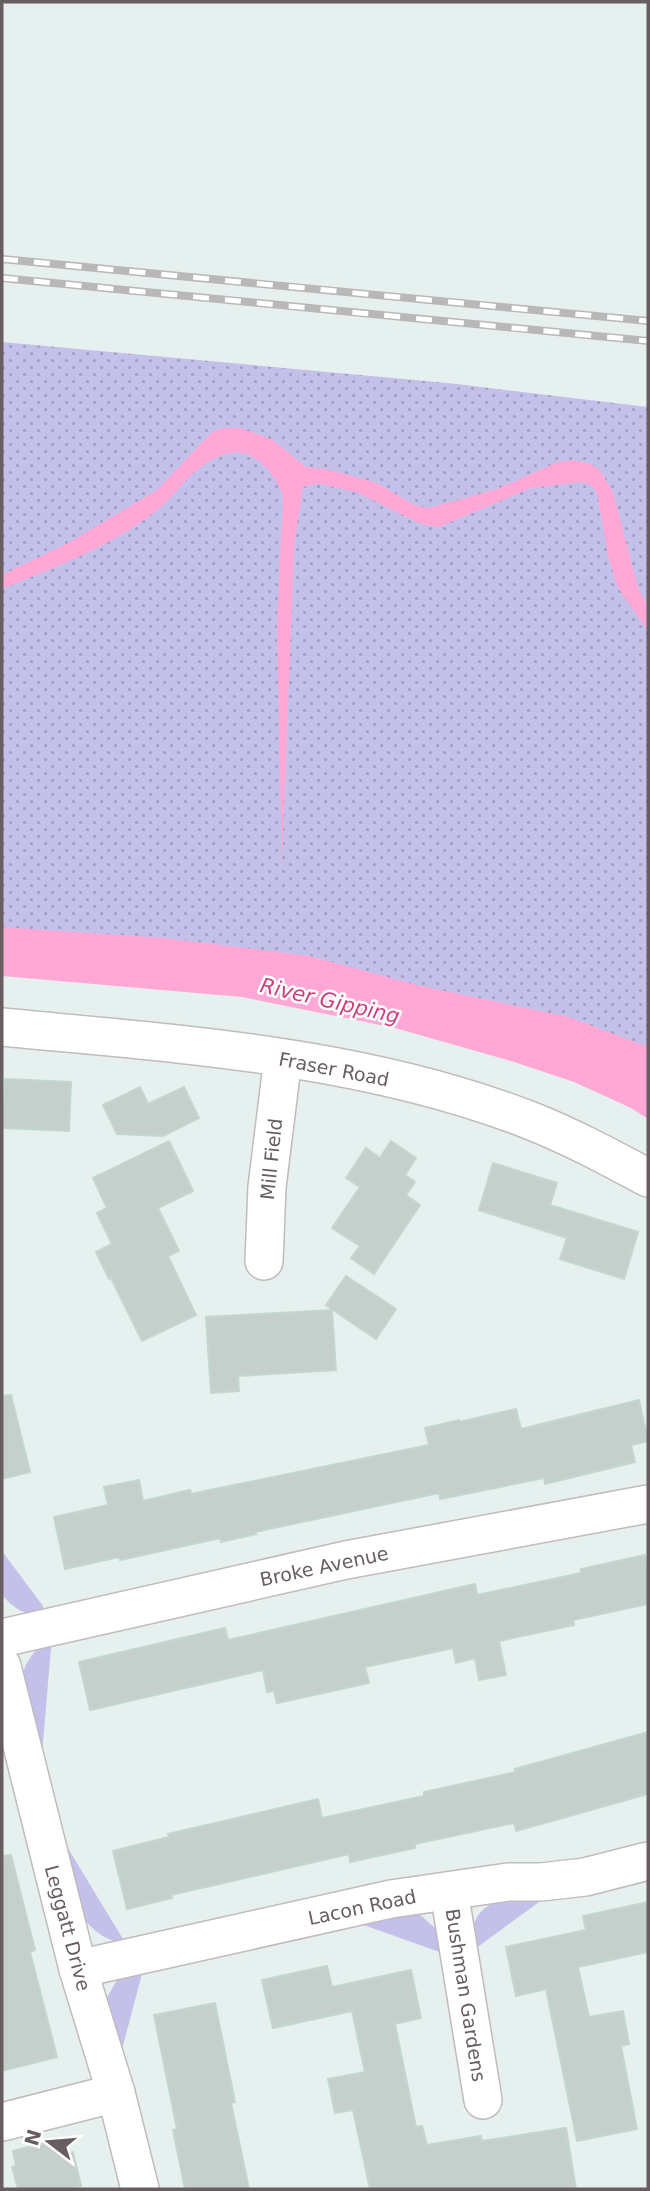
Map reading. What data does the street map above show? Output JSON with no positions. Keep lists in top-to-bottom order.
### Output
{
  "streets": {
    "street": [
      "Fraser Road",
      "Mill Field",
      "Broke Avenue",
      "Lacon Road",
      "Leggatt Drive",
      "Bushman Gardens"
    ]
  },
  "crossings": [
    ["Fraser Road", "Mill Field"],
    ["Lacon Road", "Leggatt Drive"],
    ["Lacon Road", "Bushman Gardens"]
  ],
  "water": ["River Gipping"],
  "north": "left"
}
